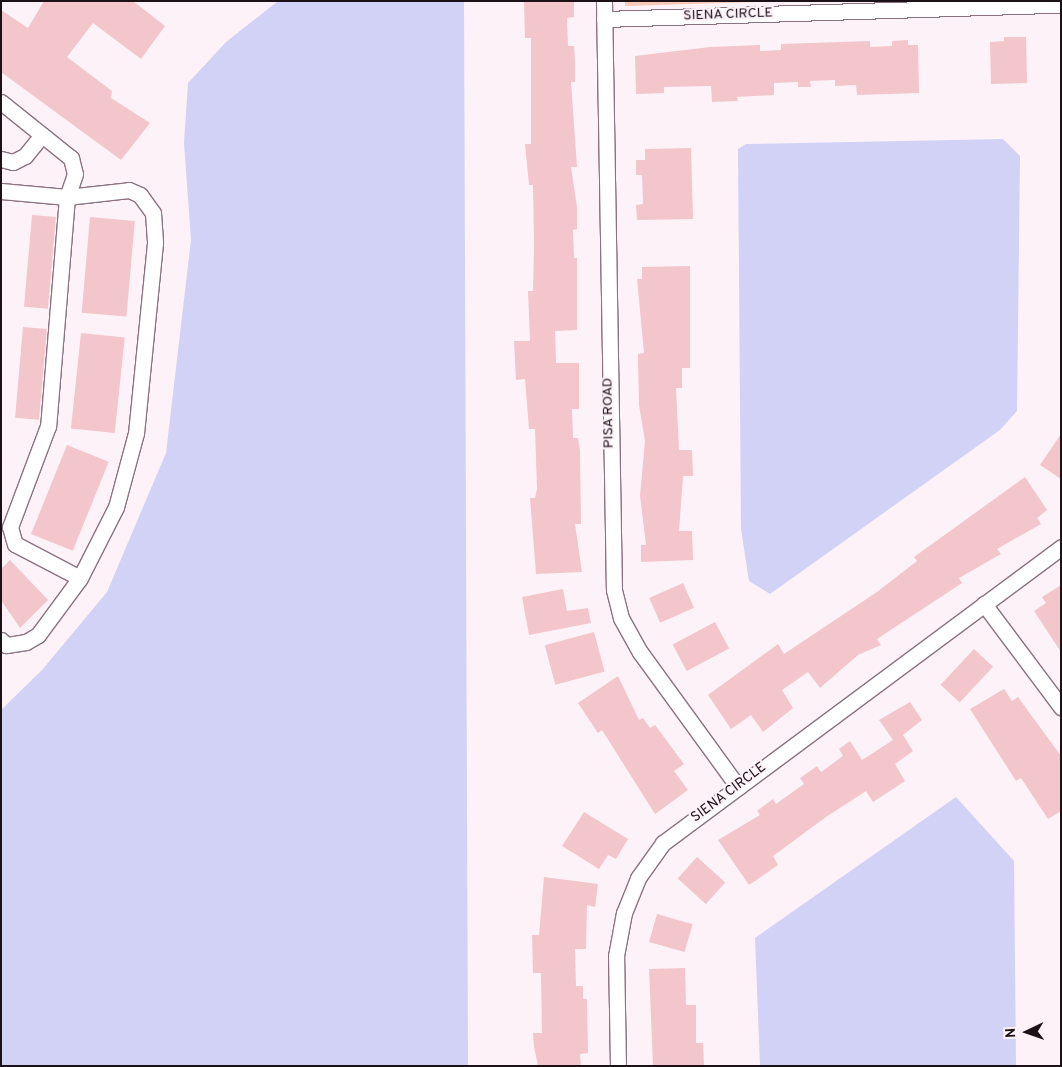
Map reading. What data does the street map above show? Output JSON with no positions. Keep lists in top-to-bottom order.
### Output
{
  "streets": {
    "street": ["SIENA CIRCLE", "PISA ROAD"]
  },
  "crossings": [
    ["SIENA CIRCLE", "PISA ROAD"]
  ],
  "north": "left"
}
